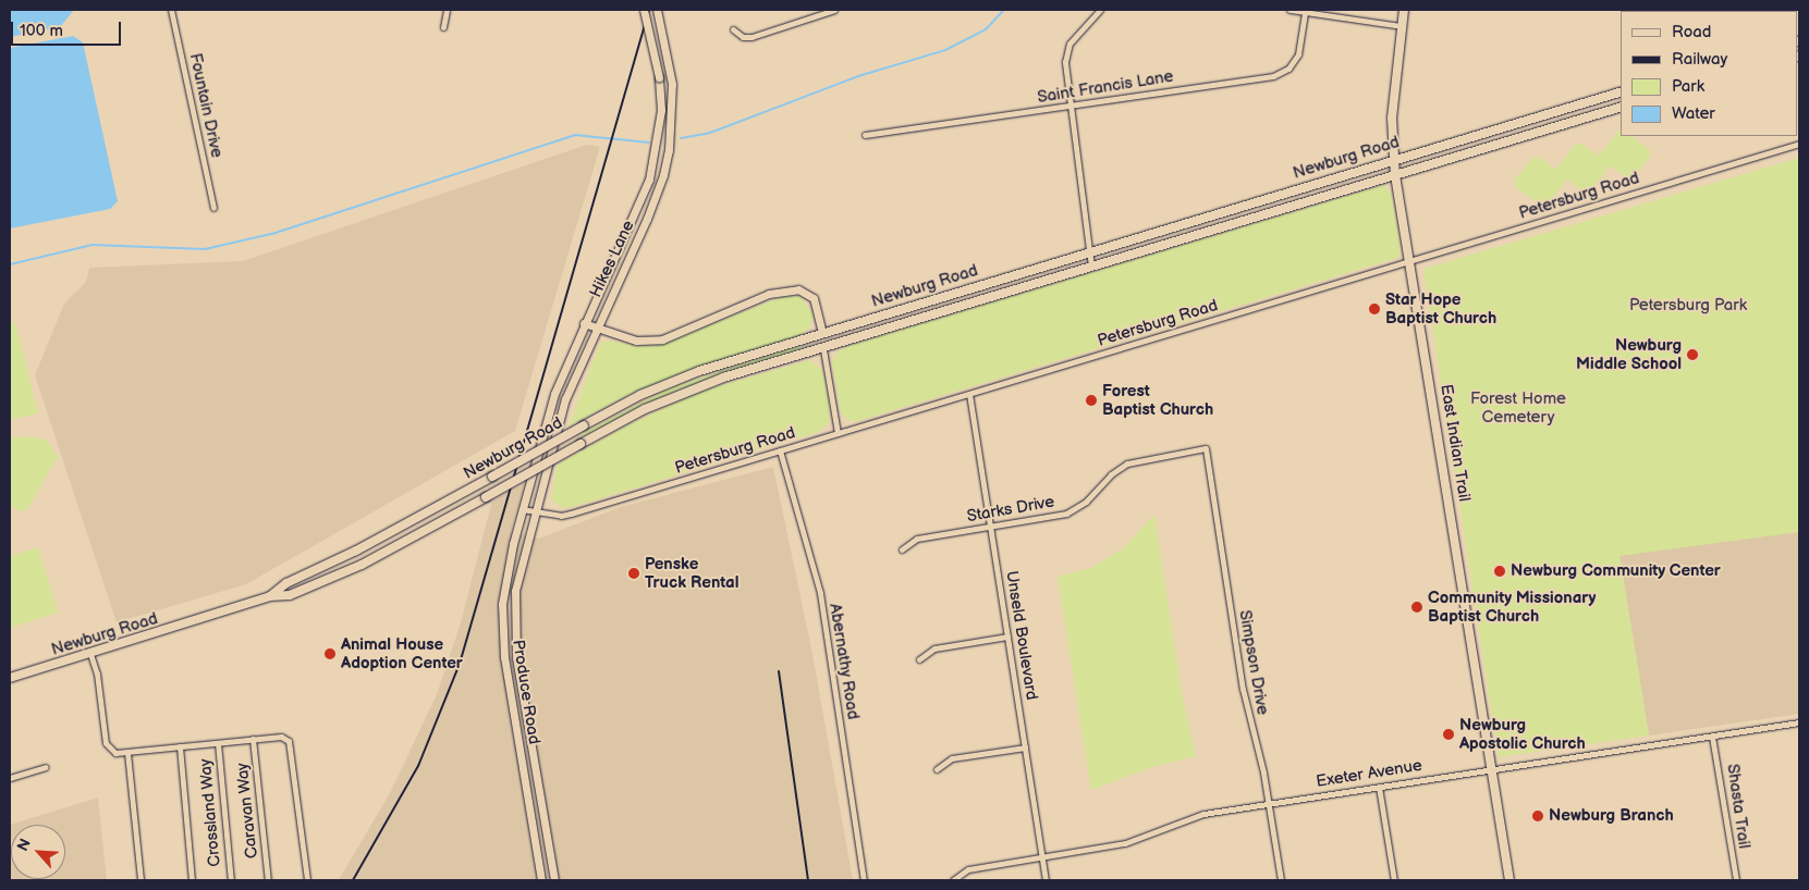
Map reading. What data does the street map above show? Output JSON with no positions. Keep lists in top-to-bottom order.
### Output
{
  "streets": {
    "main road": ["Newburg Road", "East Indian Trail"],
    "street": [
      "Saint Francis Lane",
      "Fountain Drive",
      "Petersburg Road",
      "Hikes Lane",
      "Starks Drive",
      "Unseld Boulevard",
      "Abernathy Road",
      "Simpson Drive",
      "Produce Road",
      "Exeter Avenue",
      "Shasta Trail",
      "Caravan Way",
      "Crossland Way"
    ]
  },
  "crossings": [
    ["Newburg Road", "East Indian Trail"],
    ["Petersburg Road", "Hikes Lane"],
    ["Petersburg Road", "East Indian Trail"],
    ["Petersburg Road", "Unseld Boulevard"],
    ["Petersburg Road", "Abernathy Road"],
    ["Petersburg Road", "Produce Road"],
    ["Hikes Lane", "Produce Road"],
    ["East Indian Trail", "Exeter Avenue"],
    ["Starks Drive", "Unseld Boulevard"],
    ["Starks Drive", "Simpson Drive"],
    ["Unseld Boulevard", "Exeter Avenue"],
    ["Simpson Drive", "Exeter Avenue"],
    ["Exeter Avenue", "Shasta Trail"]
  ],
  "parks": ["Petersburg Park", "Forest Home Cemetery"],
  "places": [
    "Star Hope Baptist Church",
    "Newburg Middle School",
    "Forest Baptist Church",
    "Newburg Community Center",
    "Penske Truck Rental",
    "Community Missionary Baptist Church",
    "Animal House Adoption Center",
    "Newburg Apostolic Church",
    "Newburg Branch"
  ],
  "legend": [
    "Road",
    "Railway",
    "Park",
    "Water"
  ],
  "scale_bar": "100 m",
  "north": "top left"
}
